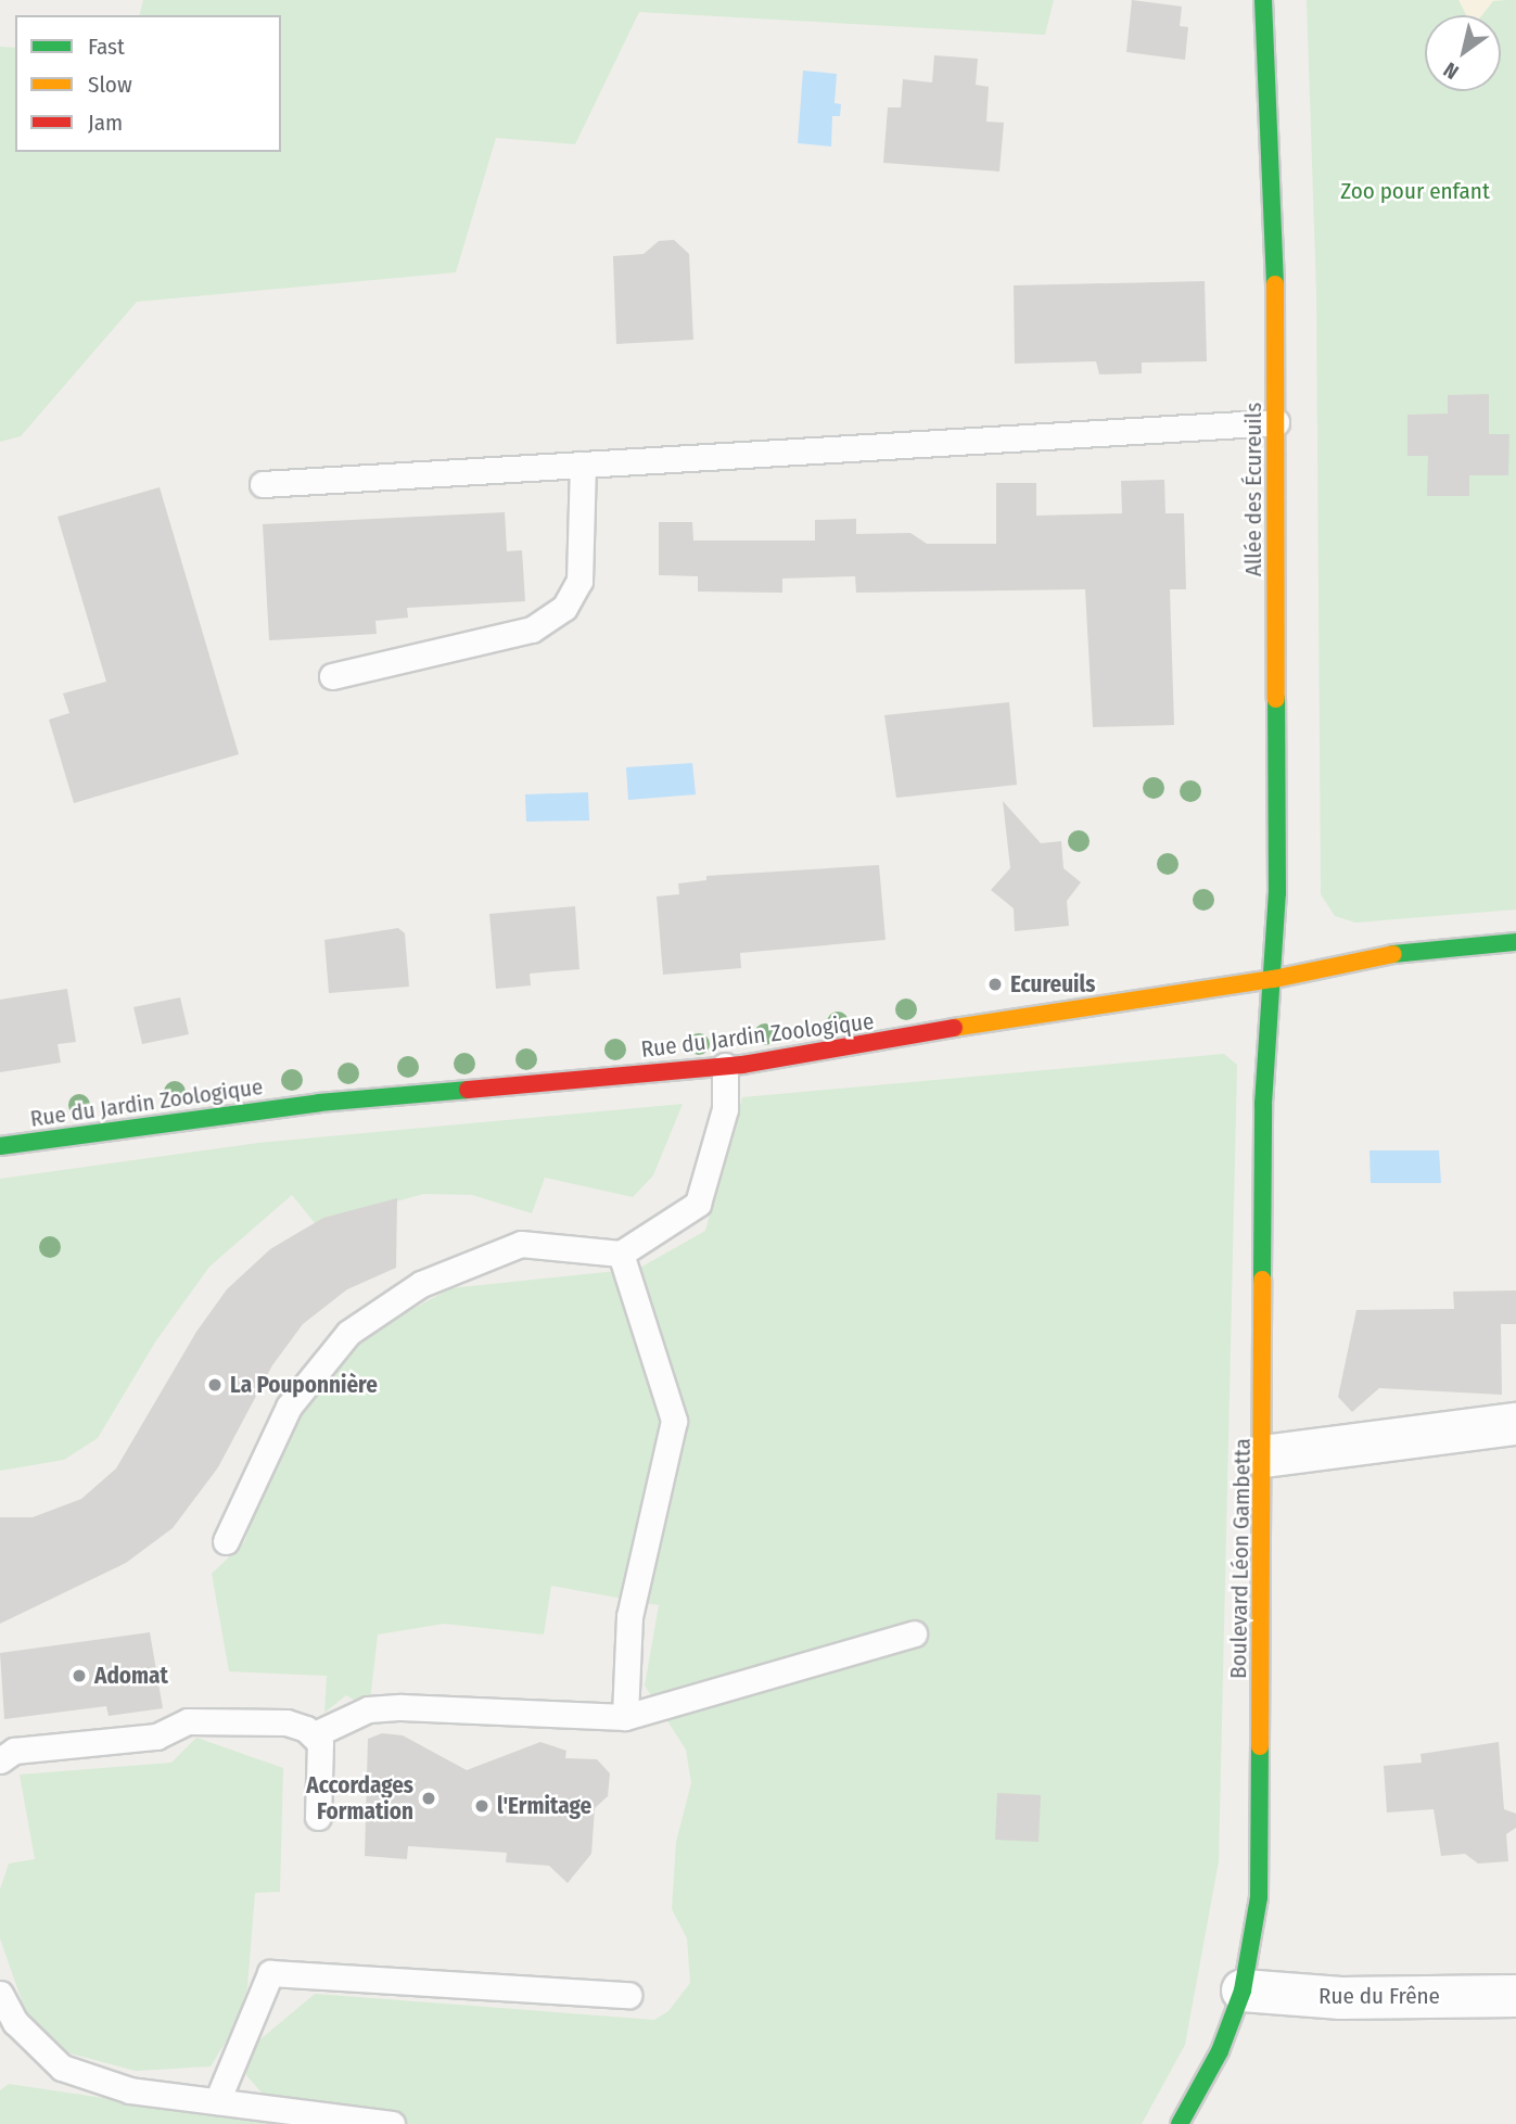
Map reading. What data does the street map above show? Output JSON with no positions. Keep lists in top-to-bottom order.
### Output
{
  "streets": {
    "main road": ["Allée des Écureuils", "Rue du Jardin Zoologique", "Boulevard Léon Gambetta"],
    "street": ["Rue du Frêne"]
  },
  "crossings": [
    ["Allée des Écureuils", "Rue du Jardin Zoologique"],
    ["Allée des Écureuils", "Boulevard Léon Gambetta"],
    ["Rue du Jardin Zoologique", "Boulevard Léon Gambetta"],
    ["Boulevard Léon Gambetta", "Rue du Frêne"]
  ],
  "parks": ["Zoo pour enfant"],
  "places": [
    "Ecureuils",
    "La Pouponnière",
    "Adomat",
    "Accordages Formation",
    "l'Ermitage"
  ],
  "legend": ["Fast", "Slow", "Jam"],
  "north": "bottom left"
}
